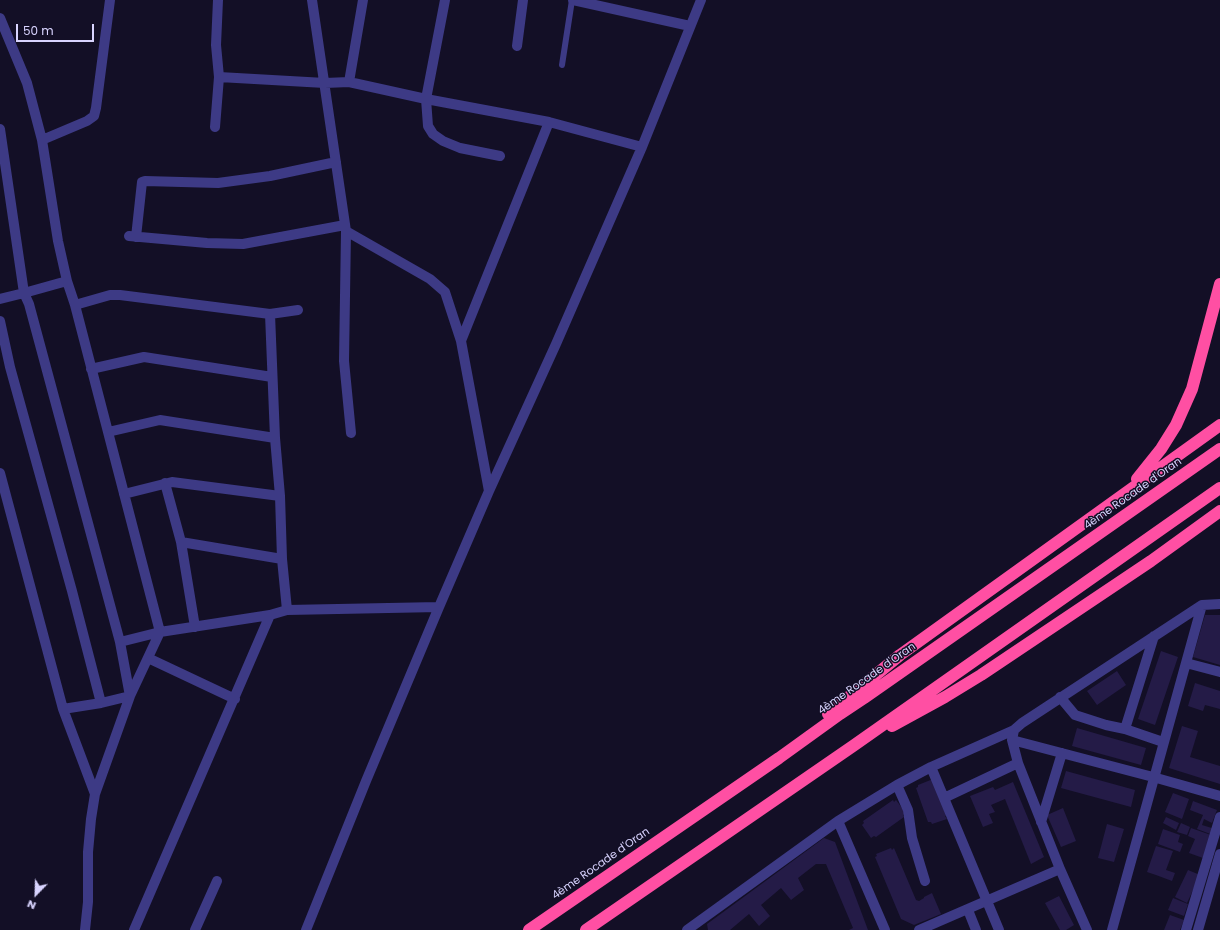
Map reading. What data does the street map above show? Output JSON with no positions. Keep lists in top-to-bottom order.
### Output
{
  "streets": {
    "highway": ["4ème Rocade d'Oran"]
  },
  "scale_bar": "50 m",
  "north": "bottom left"
}
